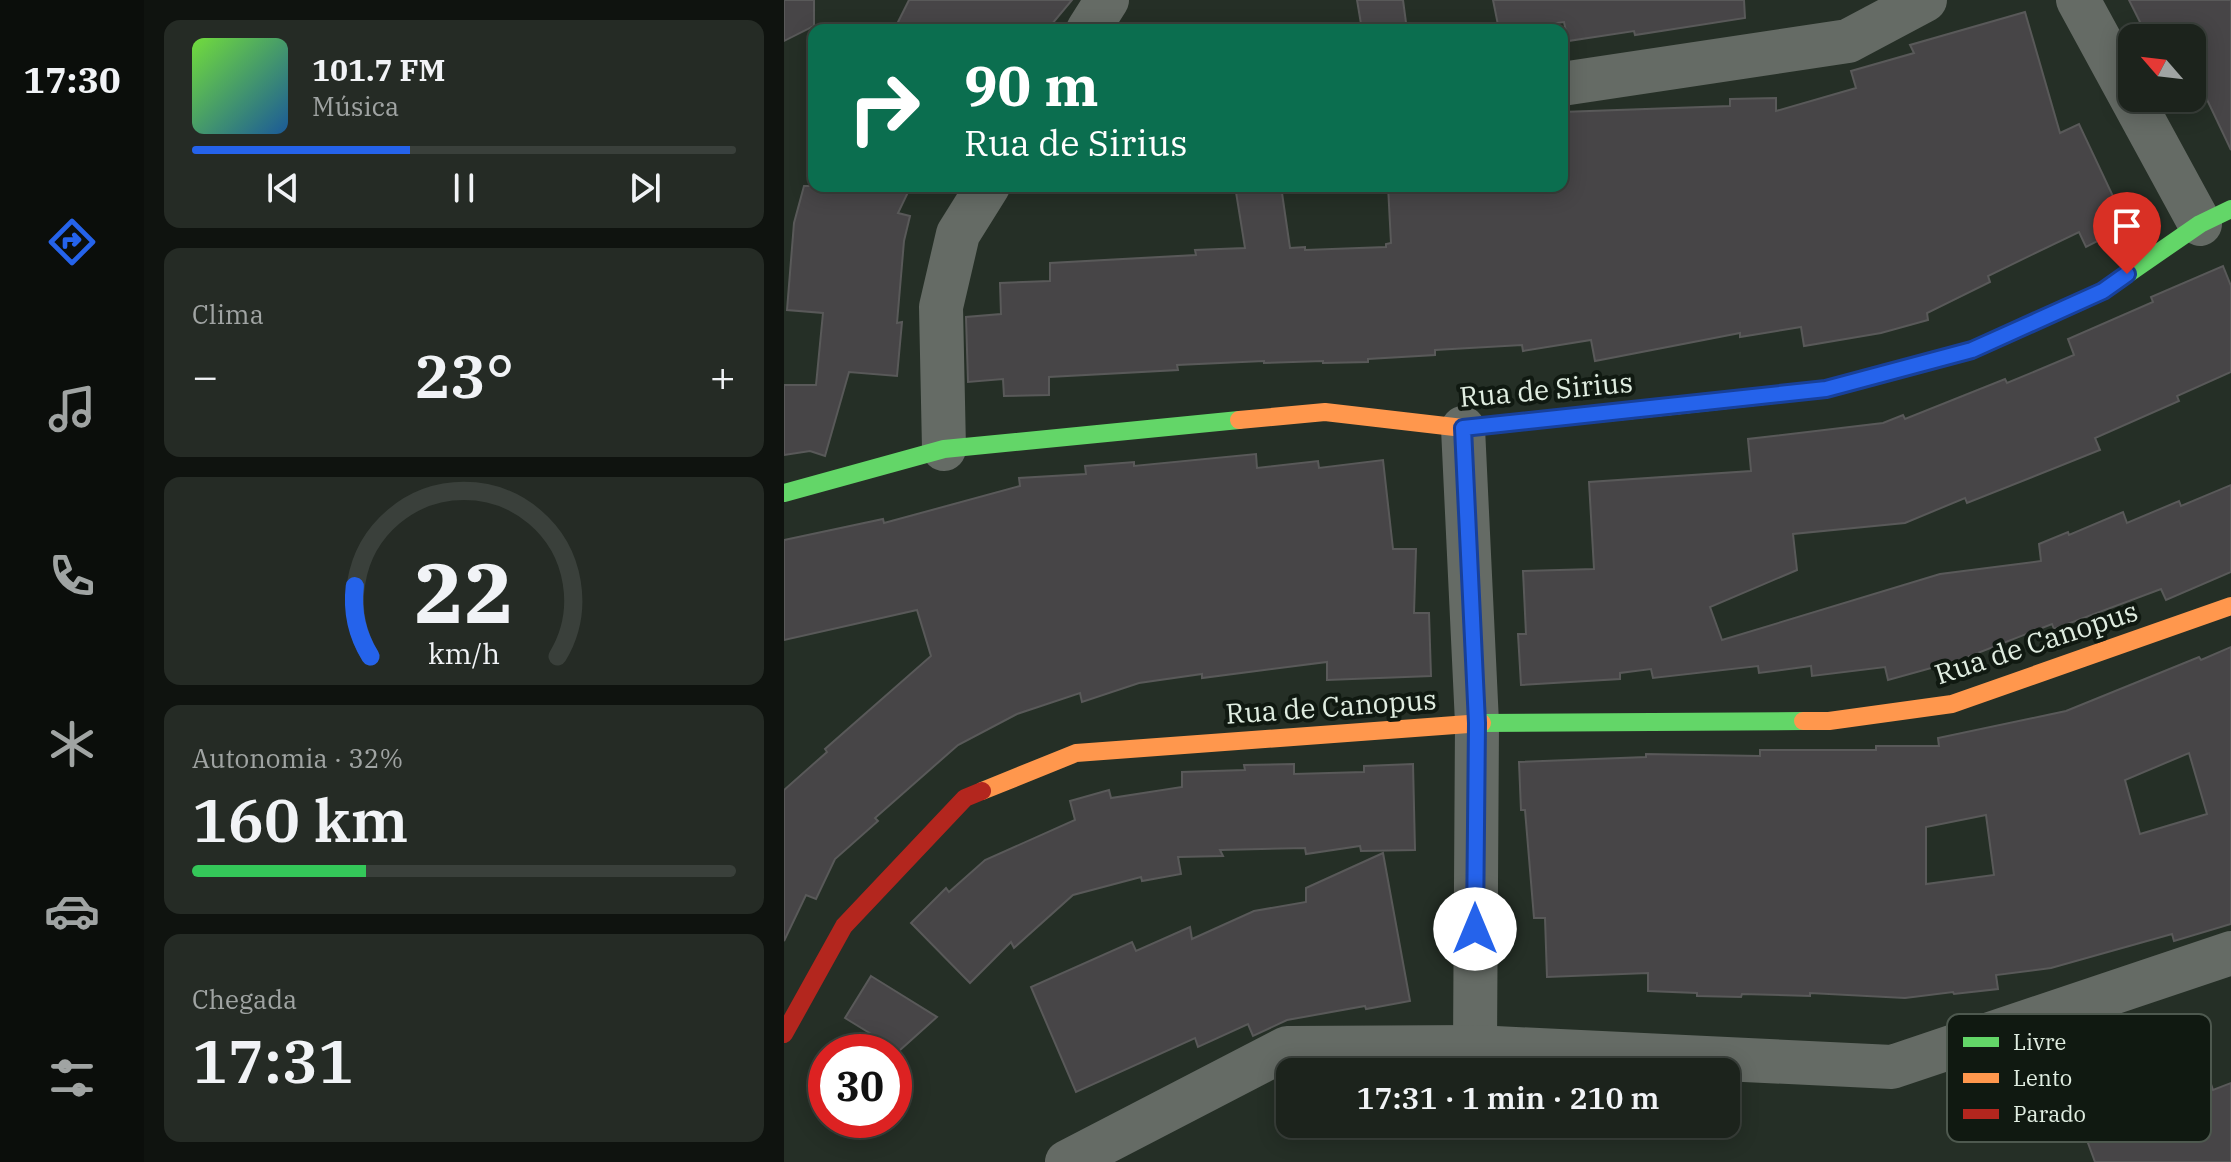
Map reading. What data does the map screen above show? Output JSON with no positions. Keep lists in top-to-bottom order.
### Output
{
  "streets": {
    "street": ["Rua de Sirius", "Rua de Canopus"]
  },
  "legend": ["Livre", "Lento", "Parado"],
  "north": "top left",
  "page": {
    "tabs": "17:30",
    "turn": ["90 m", "Rua de Sirius"],
    "song": ["101.7 FM", "Música"],
    "tile": [
      "Clima",
      ["Autonomia · 32%", "160 km"],
      ["Chegada", "17:31"]
    ],
    "heat": ["−", "23°", "+"],
    "limit": "30",
    "trip": "17:31 · 1 min · 210 m",
    "gauge": ["22", "km/h"]
  }
}
